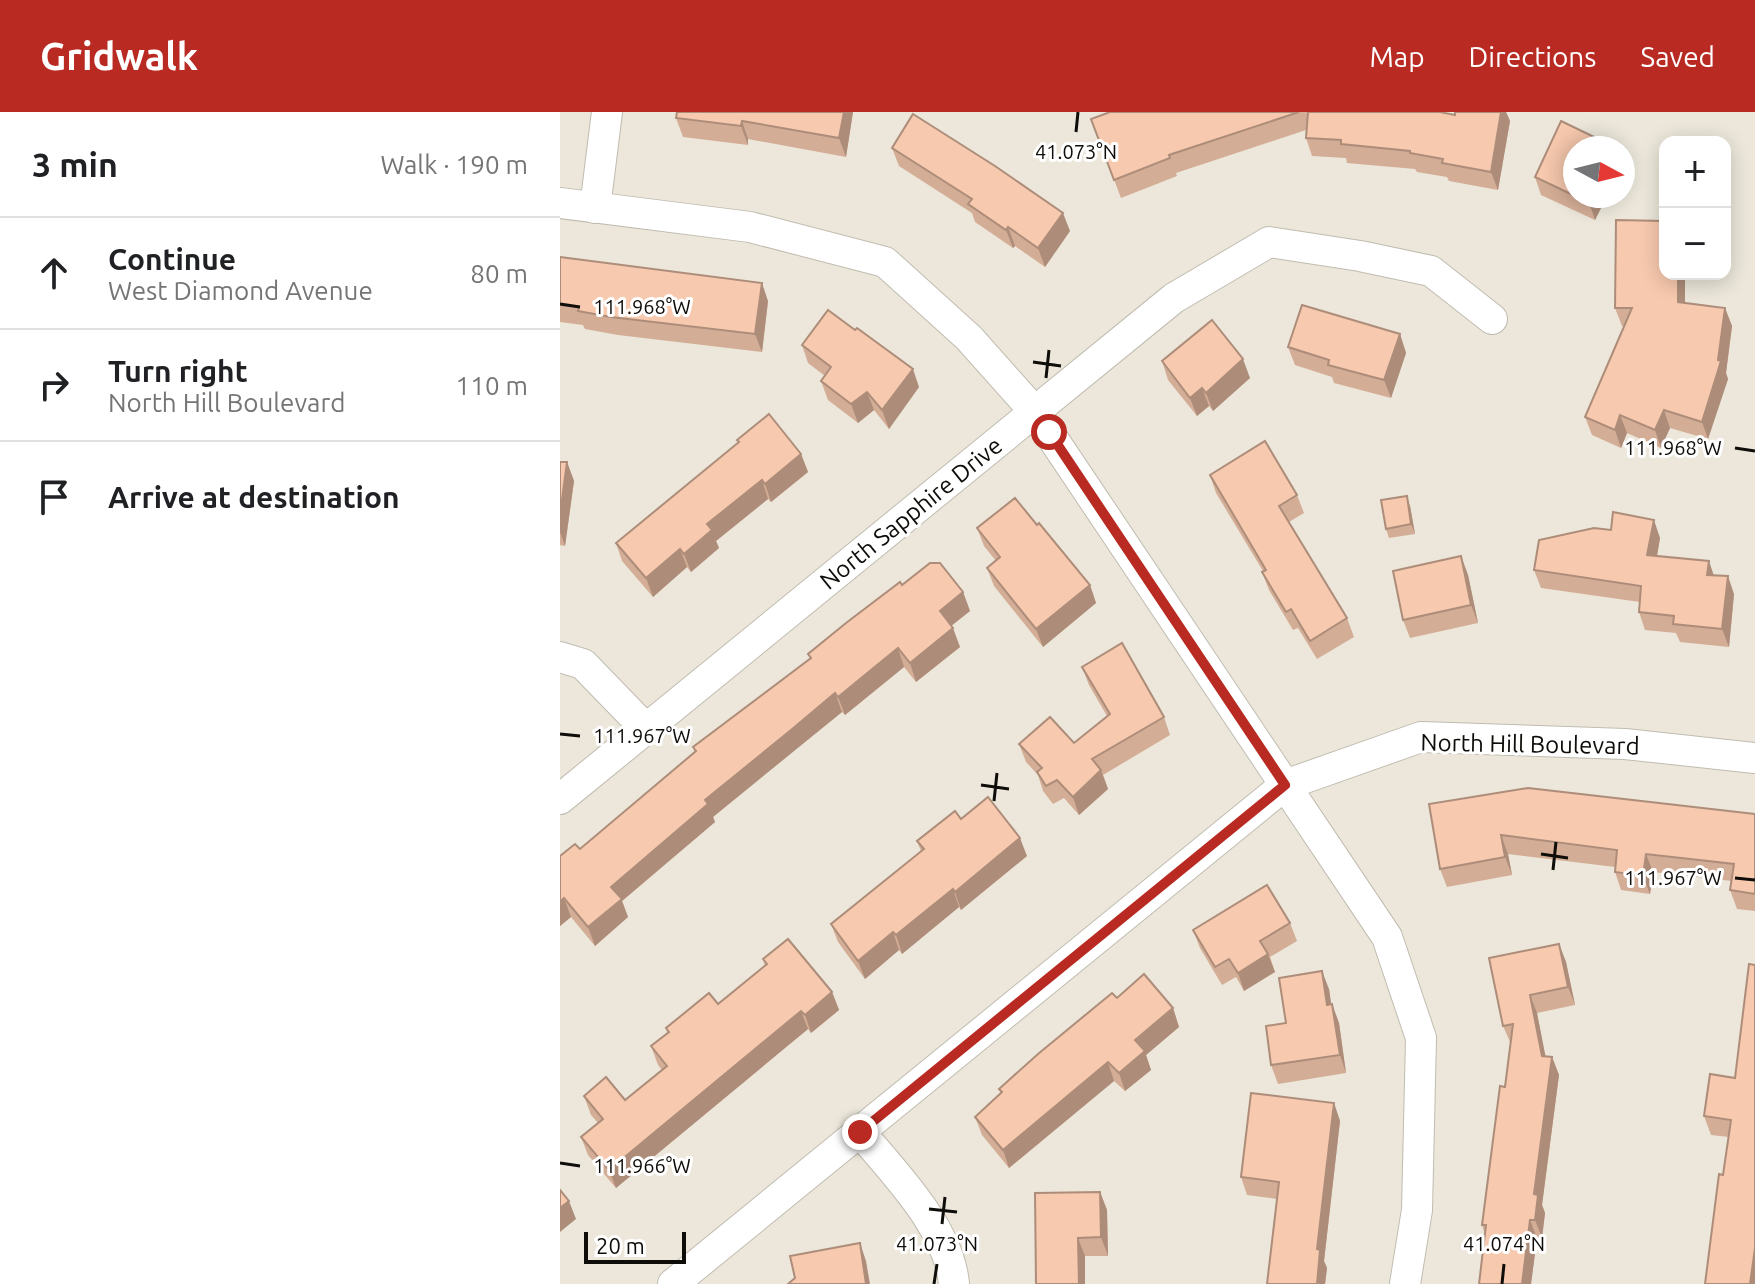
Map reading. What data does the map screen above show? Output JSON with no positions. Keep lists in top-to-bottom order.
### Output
{
  "streets": {
    "street": ["North Sapphire Drive", "North Hill Boulevard"]
  },
  "scale_bar": "20 m",
  "north": "right",
  "page": {
    "header": "Gridwalk",
    "nav": ["Map", "Directions", "Saved"],
    "heading": ["3 min", "Walk · 190 m"],
    "map_buttons": ["+", "−"],
    "list": [
      ["Continue", "West Diamond Avenue", "80 m"],
      ["Turn right", "North Hill Boulevard", "110 m"],
      "Arrive at destination"
    ],
    "scale": "20 m"
  },
  "coordinates": [
    "41.073°N",
    "111.968°W",
    "111.967°W",
    "111.966°W",
    "41.074°N"
  ]
}
